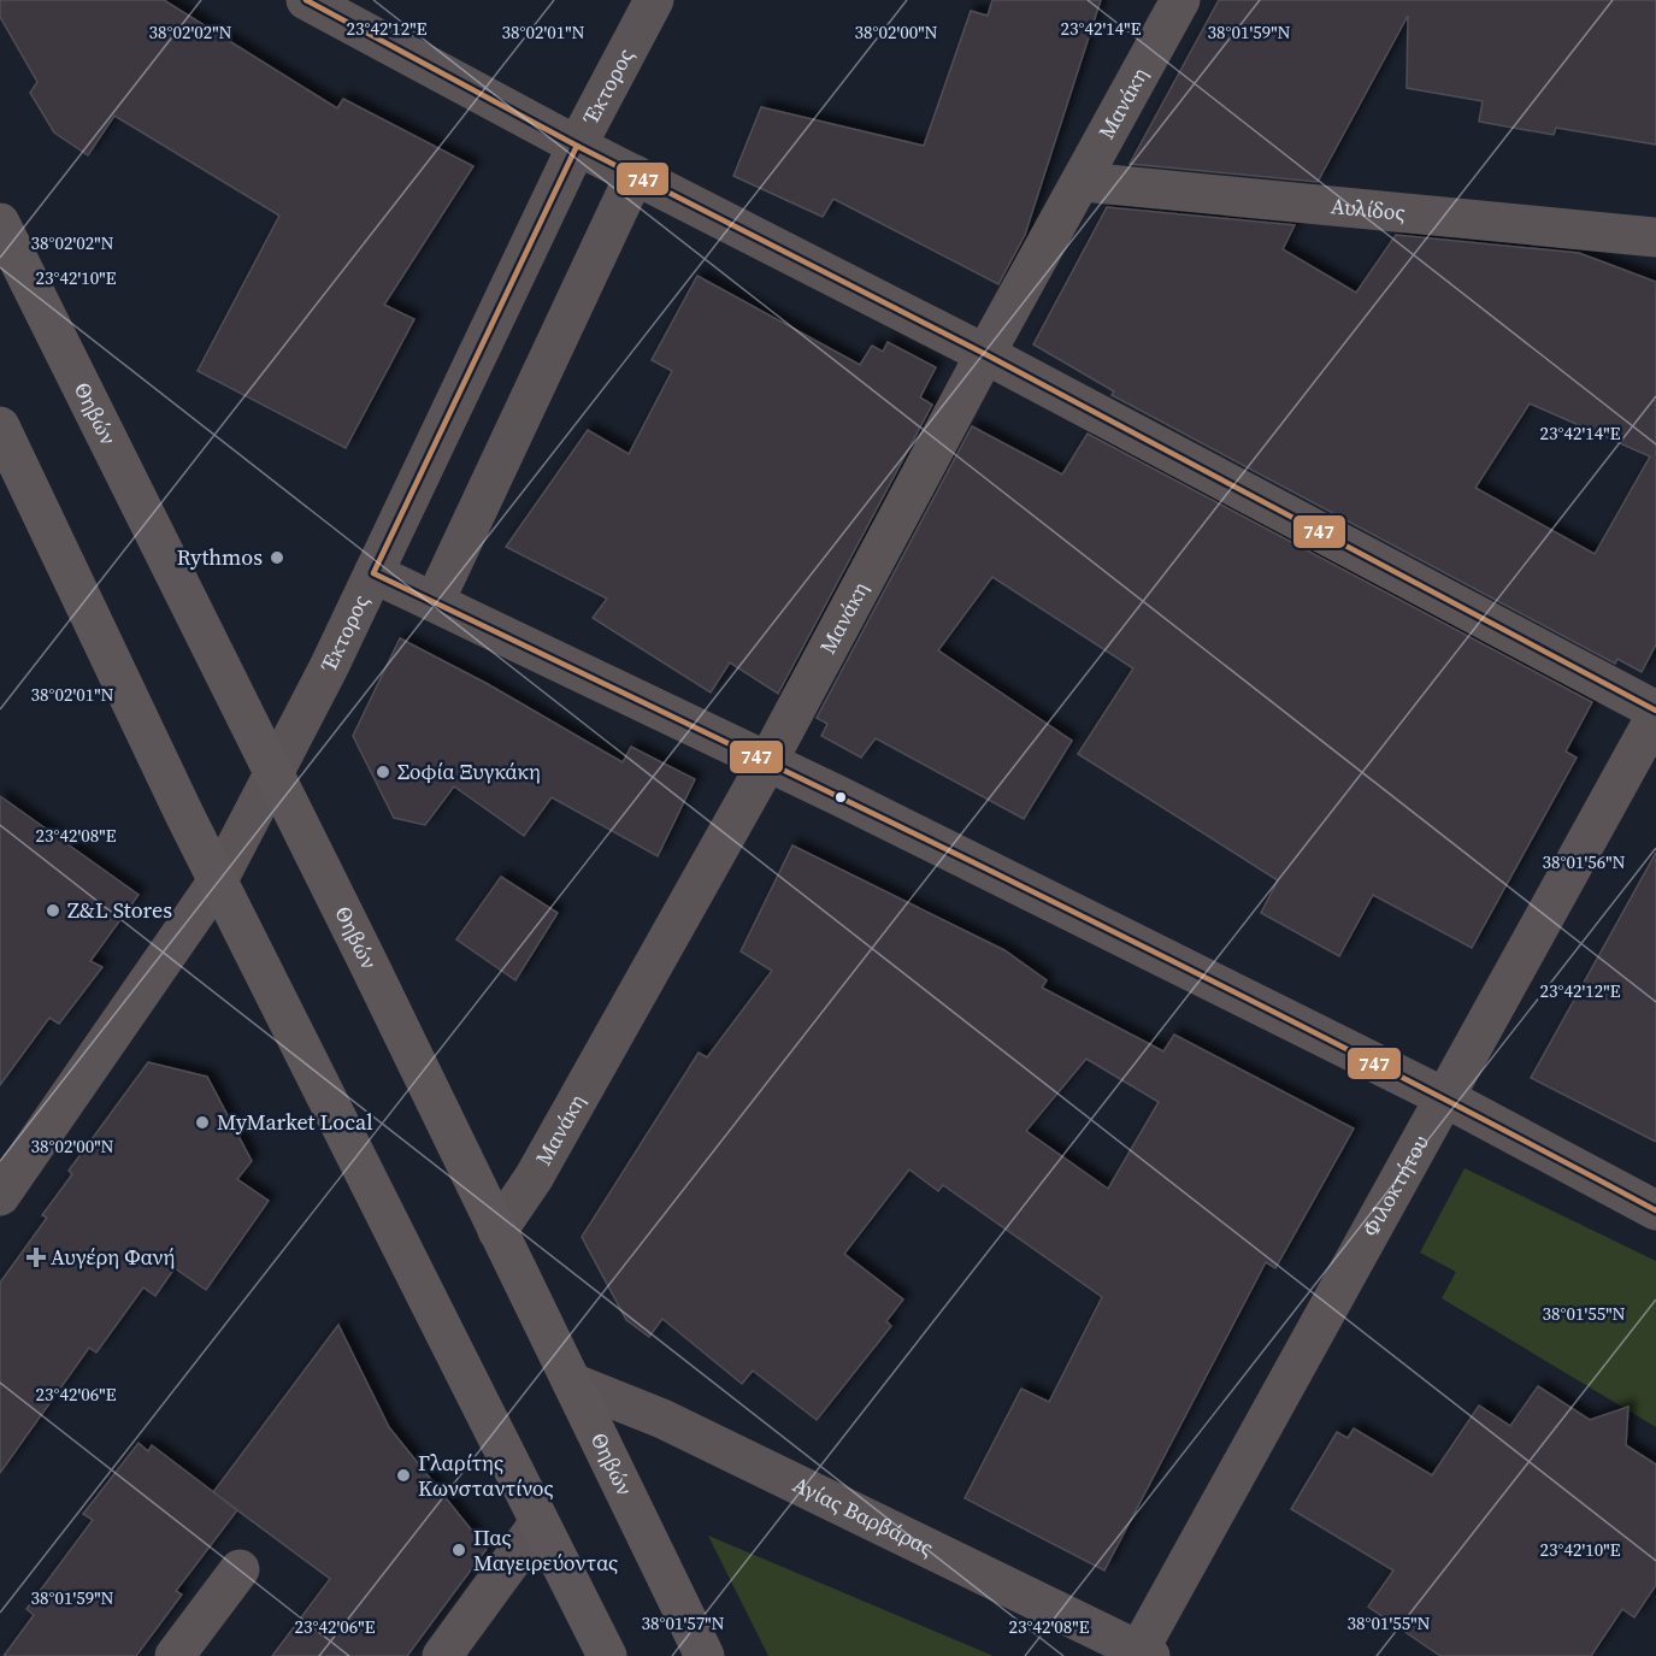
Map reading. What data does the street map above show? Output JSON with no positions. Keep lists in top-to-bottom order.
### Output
{
  "streets": {
    "main road": ["Θηβών"],
    "street": [
      "Έκτορος",
      "Μανάκη",
      "Αυλίδος",
      "Φιλοκτήτου",
      "Αγίας Βαρβάρας"
    ]
  },
  "crossings": [
    ["Έκτορος", "Θηβών"],
    ["Μανάκη", "Αυλίδος"],
    ["Μανάκη", "Θηβών"],
    ["Θηβών", "Αγίας Βαρβάρας"],
    ["Φιλοκτήτου", "Αγίας Βαρβάρας"]
  ],
  "places": {
    "other": [
      "Rythmos",
      "Σοφία Ξυγκάκη",
      "Z&L Stores",
      "MyMarket Local",
      "Γλαρίτης Κωνσταντίνος",
      "Πας Μαγειρεύοντας"
    ],
    "health": ["Αυγέρη Φανή"]
  },
  "lines": ["transit line 747"],
  "coordinates": [
    "23°42'12\"E",
    "23°42'14\"E",
    "38°02'02\"N",
    "38°02'01\"N",
    "38°02'00\"N",
    "38°01'59\"N",
    "23°42'10\"E",
    "23°42'08\"E",
    "38°01'56\"N",
    "38°01'55\"N",
    "23°42'06\"E",
    "38°01'57\"N"
  ]
}
